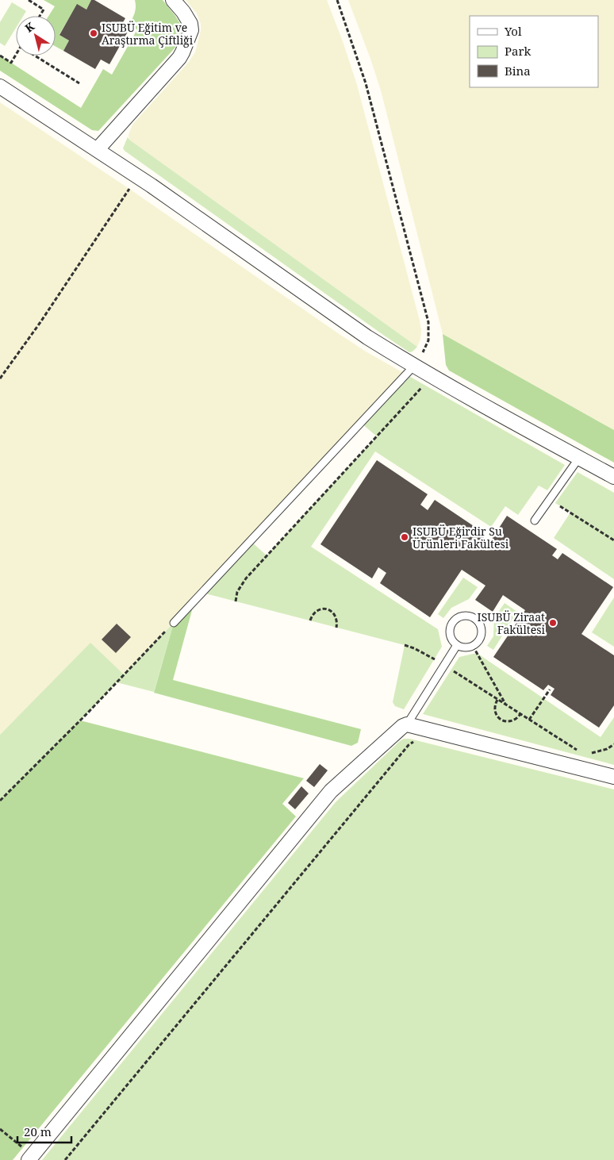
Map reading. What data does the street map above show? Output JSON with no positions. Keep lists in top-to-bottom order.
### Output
{
  "places": ["ISUBÜ Eğitim ve Araştırma Çiftliği", "ISUBÜ Eğirdir Su Ürünleri Fakültesi", "ISUBÜ Ziraat Fakültesi"],
  "legend": ["Yol", "Park", "Bina"],
  "scale_bar": "20 m",
  "north": "top left"
}
